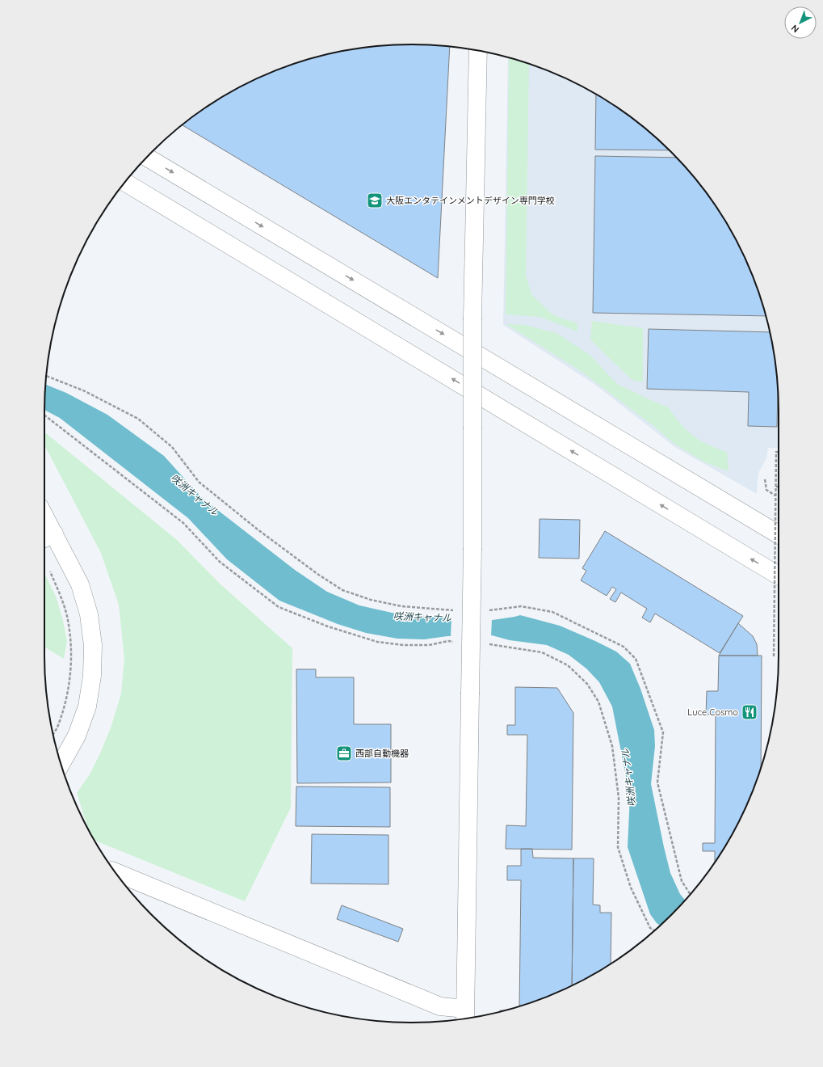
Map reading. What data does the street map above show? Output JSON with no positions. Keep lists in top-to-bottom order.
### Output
{
  "water": ["咲洲キャナル"],
  "places": {
    "school or university": ["大阪エンタテインメントデザイン専門学校"],
    "restaurant": ["Luce Cosmo"],
    "office": ["西部自動機器"]
  },
  "north": "bottom left"
}
